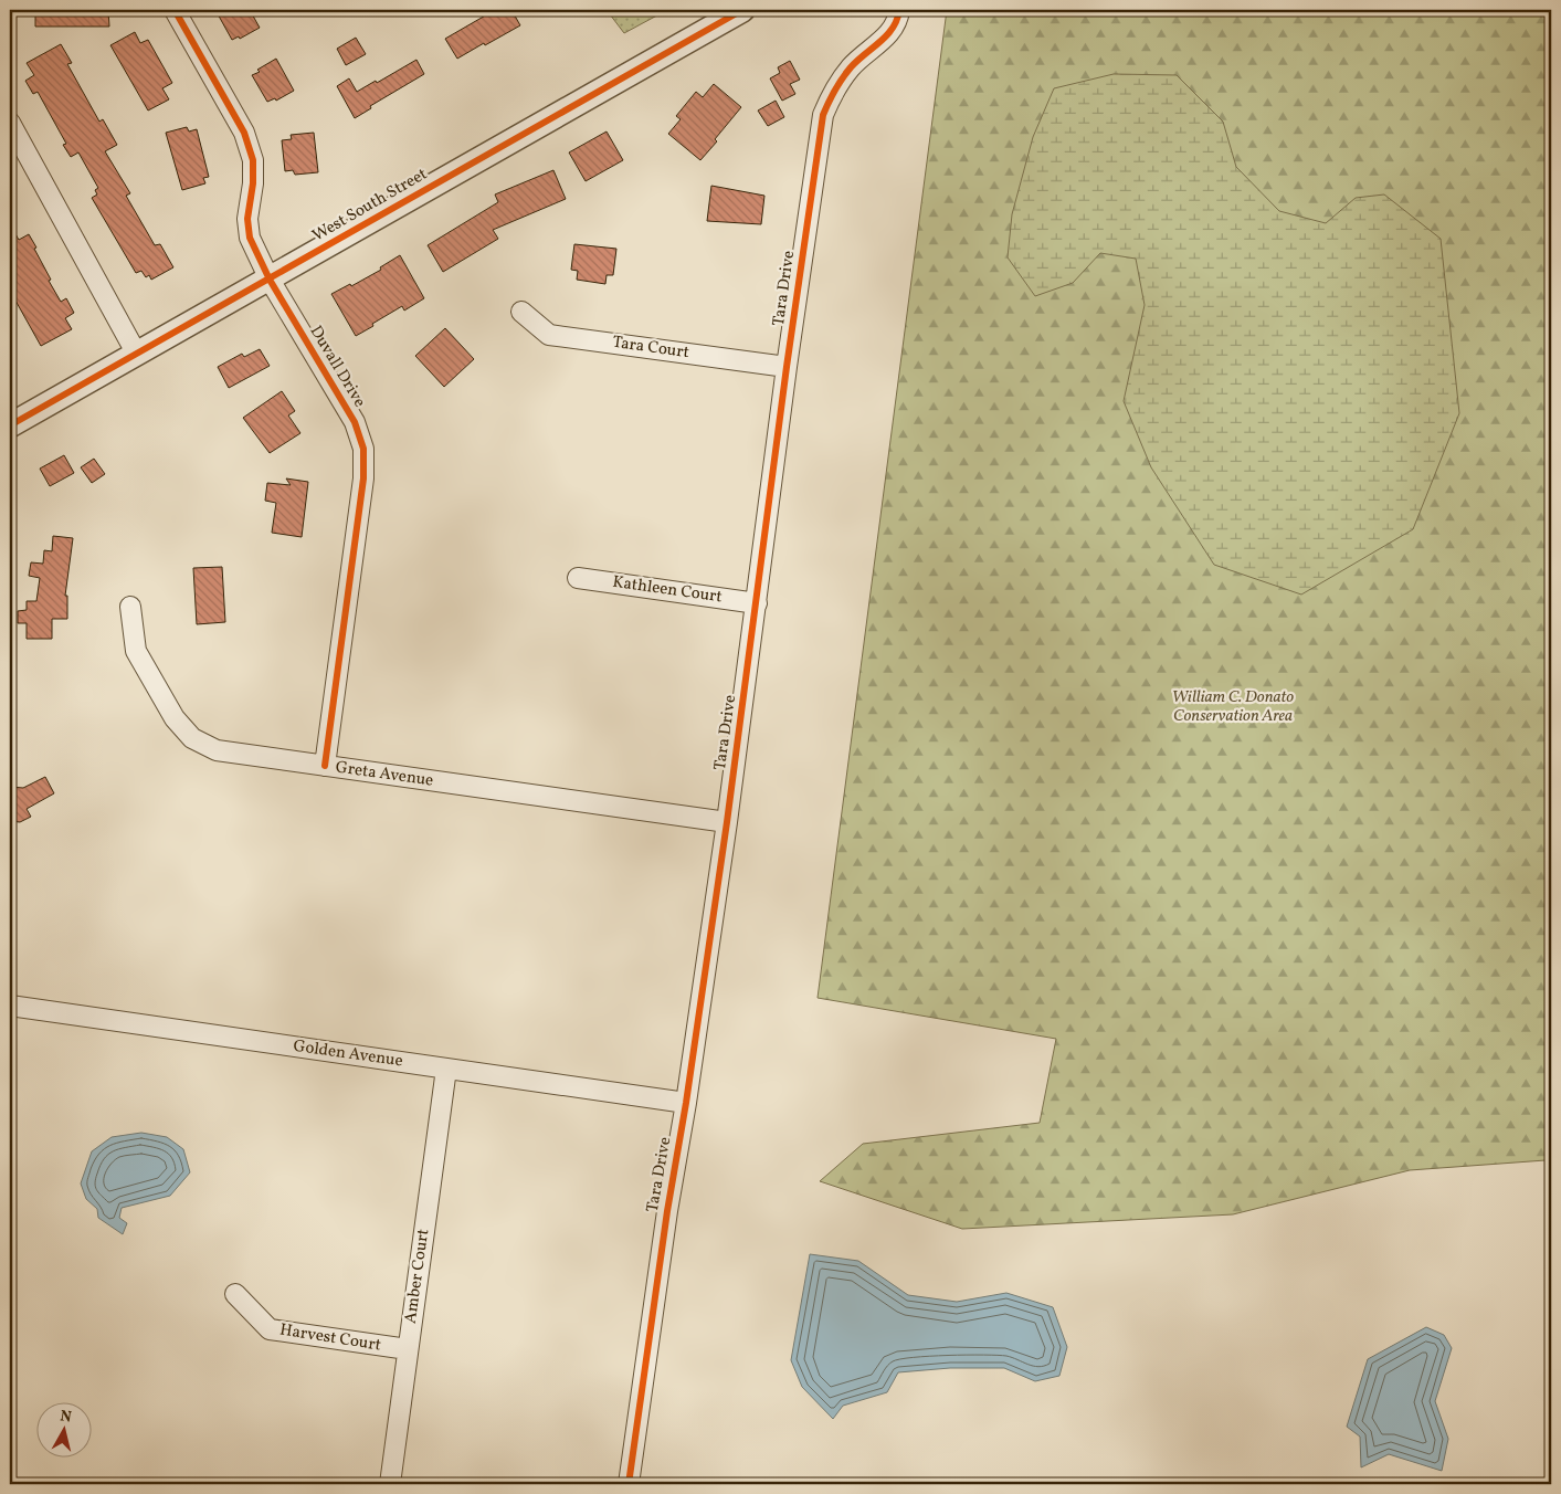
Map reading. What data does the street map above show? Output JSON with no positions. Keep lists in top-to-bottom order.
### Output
{
  "streets": {
    "street": [
      "West South Street",
      "Tara Drive",
      "Tara Court",
      "Duvall Drive",
      "Kathleen Court",
      "Greta Avenue",
      "Golden Avenue",
      "Amber Court",
      "Harvest Court"
    ]
  },
  "crossings": [
    ["West South Street", "Duvall Drive"],
    ["Tara Drive", "Tara Court"],
    ["Tara Drive", "Kathleen Court"],
    ["Tara Drive", "Greta Avenue"],
    ["Tara Drive", "Golden Avenue"],
    ["Duvall Drive", "Greta Avenue"],
    ["Golden Avenue", "Amber Court"],
    ["Amber Court", "Harvest Court"]
  ],
  "parks": ["William C. Donato Conservation Area"],
  "north": "top"
}
